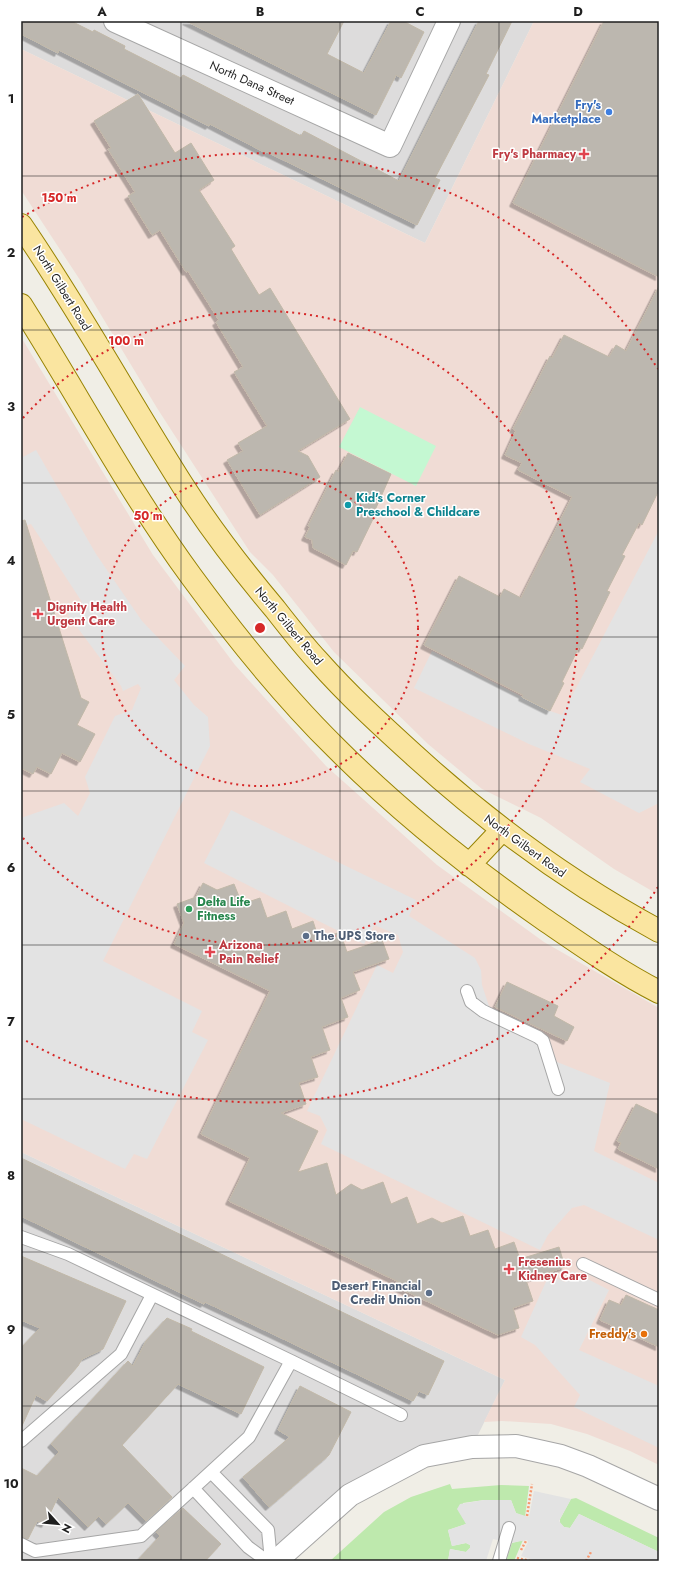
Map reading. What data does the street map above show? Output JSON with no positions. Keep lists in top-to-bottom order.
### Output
{
  "streets": {
    "main road": ["North Gilbert Road"],
    "street": ["North Dana Street"]
  },
  "places": {
    "other": [
      "Fry's Marketplace",
      "Kid's Corner Preschool & Childcare",
      "Delta Life Fitness",
      "The UPS Store",
      "Desert Financial Credit Union",
      "Freddy's"
    ],
    "health": [
      "Fry's Pharmacy",
      "Dignity Health Urgent Care",
      "Arizona Pain Relief",
      "Fresenius Kidney Care"
    ]
  },
  "north": "bottom right",
  "grid": {
    "columns": [
      "A",
      "B",
      "C",
      "D"
    ],
    "rows": [
      "1",
      "2",
      "3",
      "4",
      "5",
      "6",
      "7",
      "8",
      "9",
      "10"
    ]
  },
  "rings": ["150 m", "100 m", "50 m"]
}
